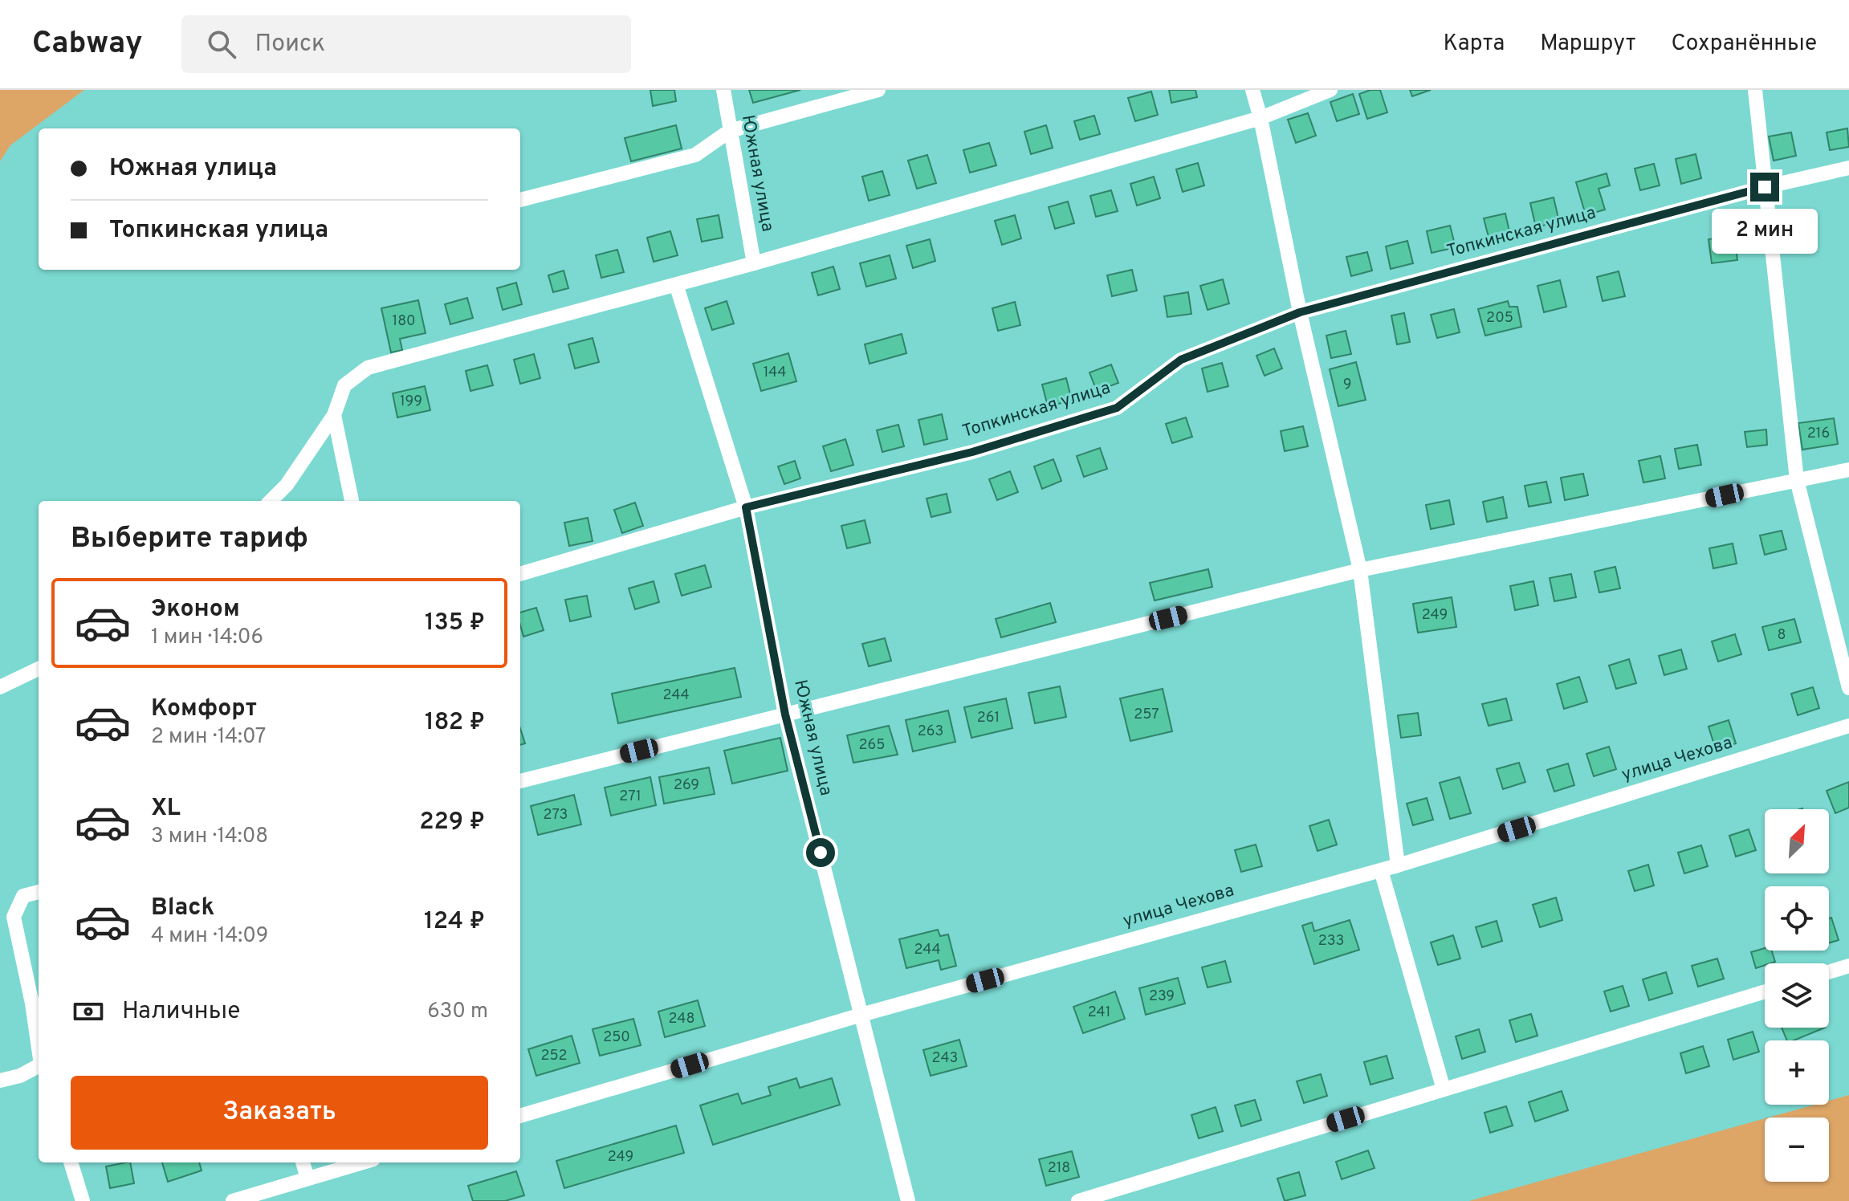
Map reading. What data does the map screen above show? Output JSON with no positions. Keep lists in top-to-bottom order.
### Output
{
  "streets": {
    "street": ["Южная улица", "Топкинская улица", "улица Чехова"]
  },
  "crossings": [
    ["Южная улица", "Топкинская улица"],
    ["Южная улица", "улица Чехова"]
  ],
  "house_numbers": [
    "205",
    "180",
    "144",
    "9",
    "199",
    "216",
    "249",
    "8",
    "244",
    "257",
    "261",
    "263",
    "265",
    "269",
    "271",
    "273",
    "233",
    "244",
    "239",
    "241",
    "248",
    "250",
    "252",
    "243",
    "249",
    "218"
  ],
  "north": "top right",
  "page": {
    "header": "Cabway",
    "search": "Поиск",
    "nav": ["Карта", "Маршрут", "Сохранённые"],
    "banner": ["Южная улица", "Топкинская улица"],
    "bubble": "2 мин",
    "heading": "Выберите тариф",
    "list": [
      {
        "name": "Эконом",
        "note": "1 мин · 14:06",
        "value": "135 ₽"
      },
      {
        "name": "Комфорт",
        "note": "2 мин · 14:07",
        "value": "182 ₽"
      },
      {
        "name": "XL",
        "note": "3 мин · 14:08",
        "value": "229 ₽"
      },
      {
        "name": "Black",
        "note": "4 мин · 14:09",
        "value": "124 ₽"
      }
    ],
    "map_buttons": ["+", "−"],
    "pay": ["Наличные", "630 m"],
    "buttons": "Заказать"
  }
}
